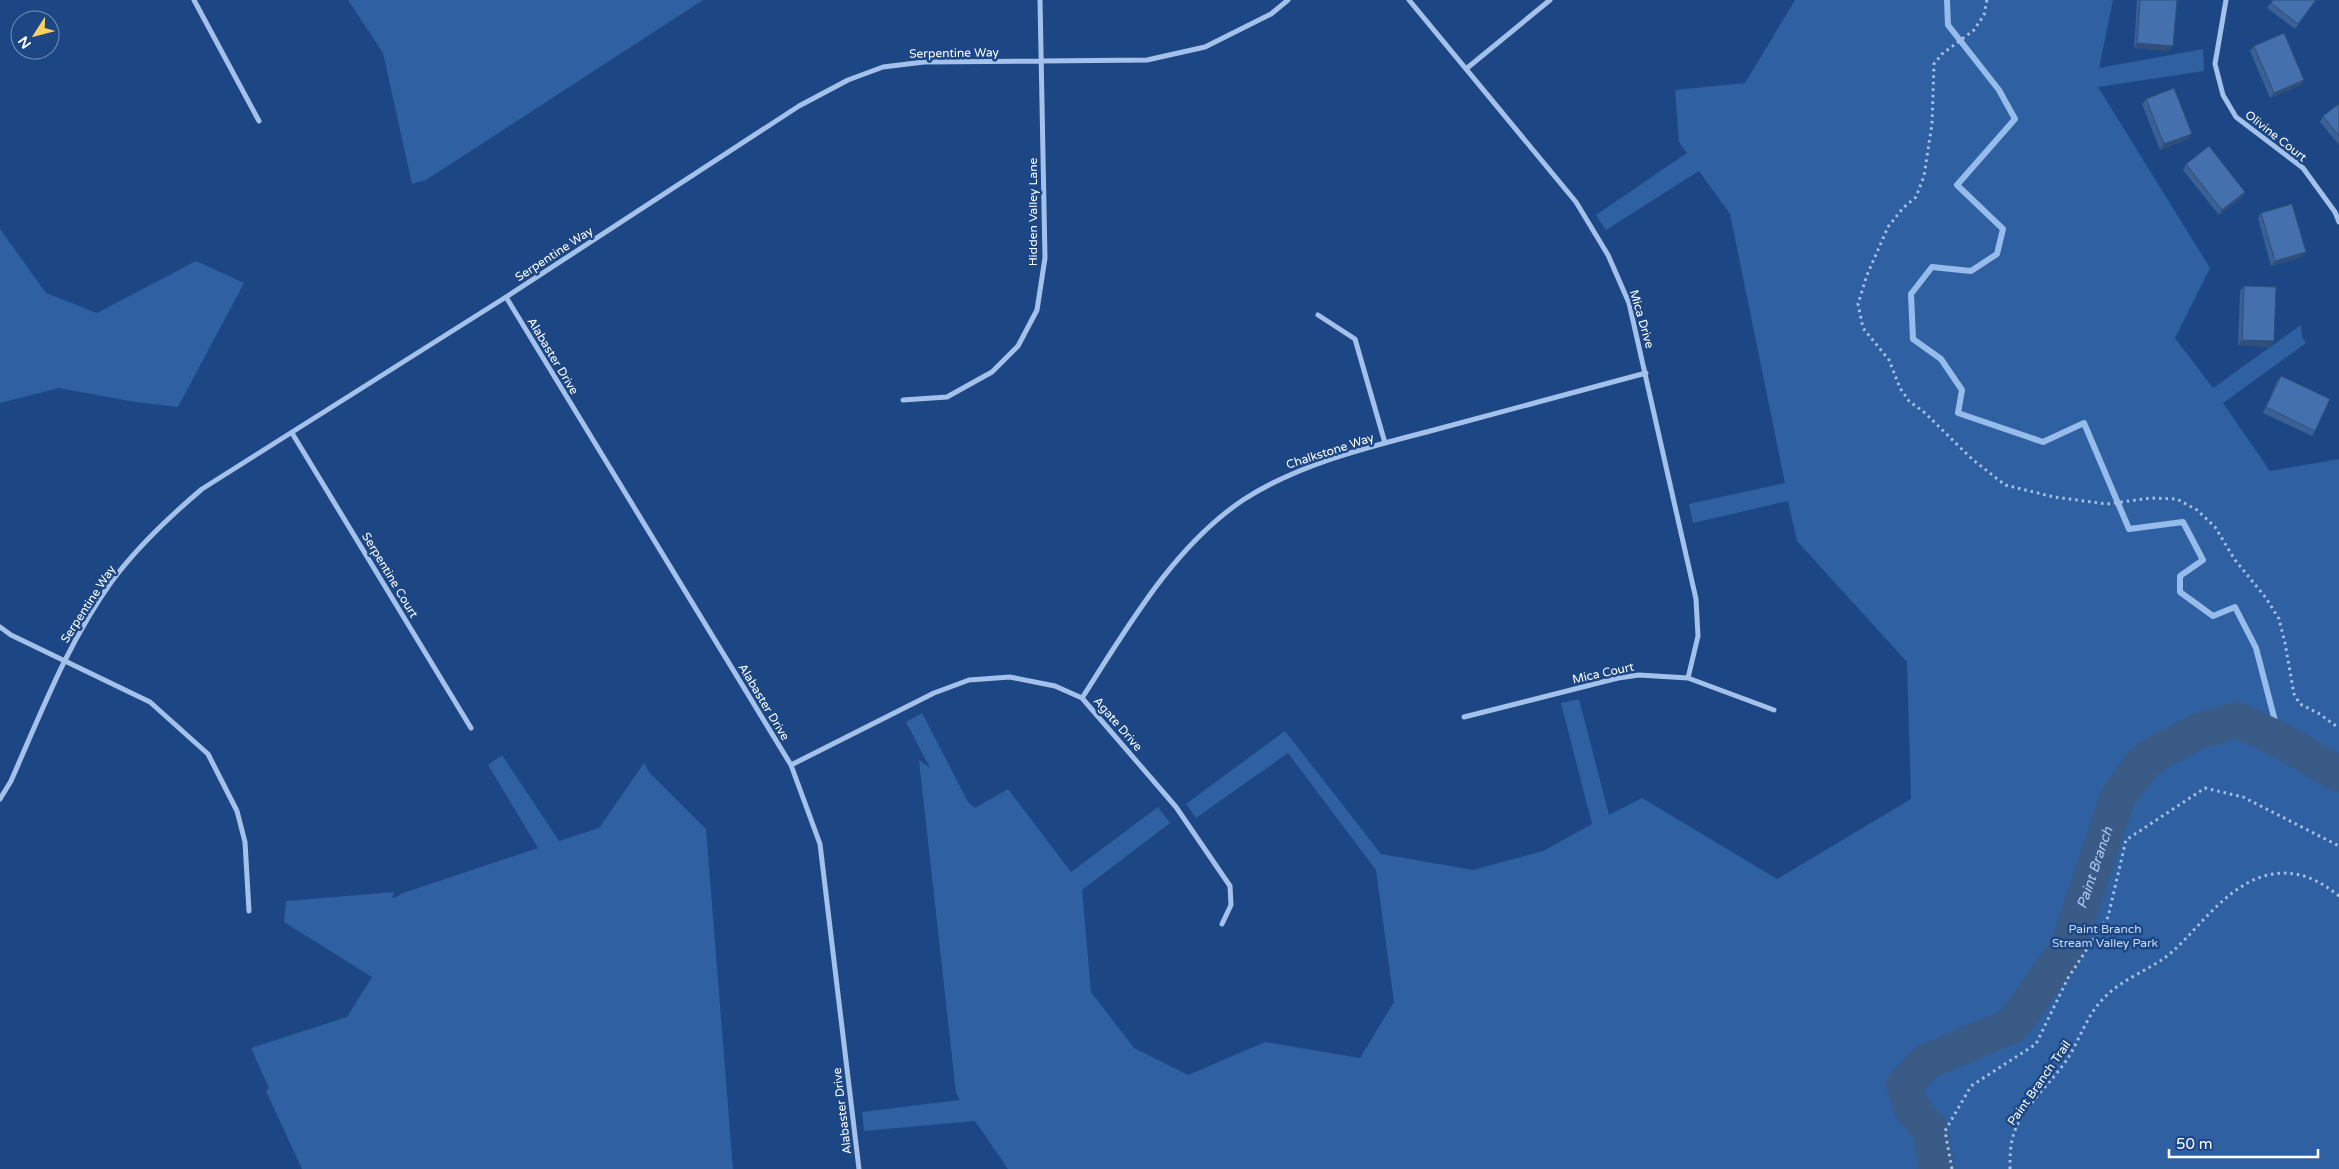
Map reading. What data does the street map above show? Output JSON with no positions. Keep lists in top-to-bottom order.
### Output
{
  "streets": {
    "street": [
      "Serpentine Way",
      "Olivine Court",
      "Hidden Valley Lane",
      "Mica Drive",
      "Alabaster Drive",
      "Chalkstone Way",
      "Serpentine Court",
      "Mica Court",
      "Agate Drive"
    ],
    "path": ["Paint Branch Trail"]
  },
  "crossings": [
    ["Serpentine Way", "Hidden Valley Lane"],
    ["Serpentine Way", "Alabaster Drive"],
    ["Serpentine Way", "Serpentine Court"],
    ["Mica Drive", "Chalkstone Way"],
    ["Mica Drive", "Mica Court"],
    ["Alabaster Drive", "Agate Drive"],
    ["Chalkstone Way", "Agate Drive"]
  ],
  "water": ["Paint Branch"],
  "parks": ["Paint Branch Stream Valley Park"],
  "scale_bar": "50 m",
  "north": "bottom left"
}
